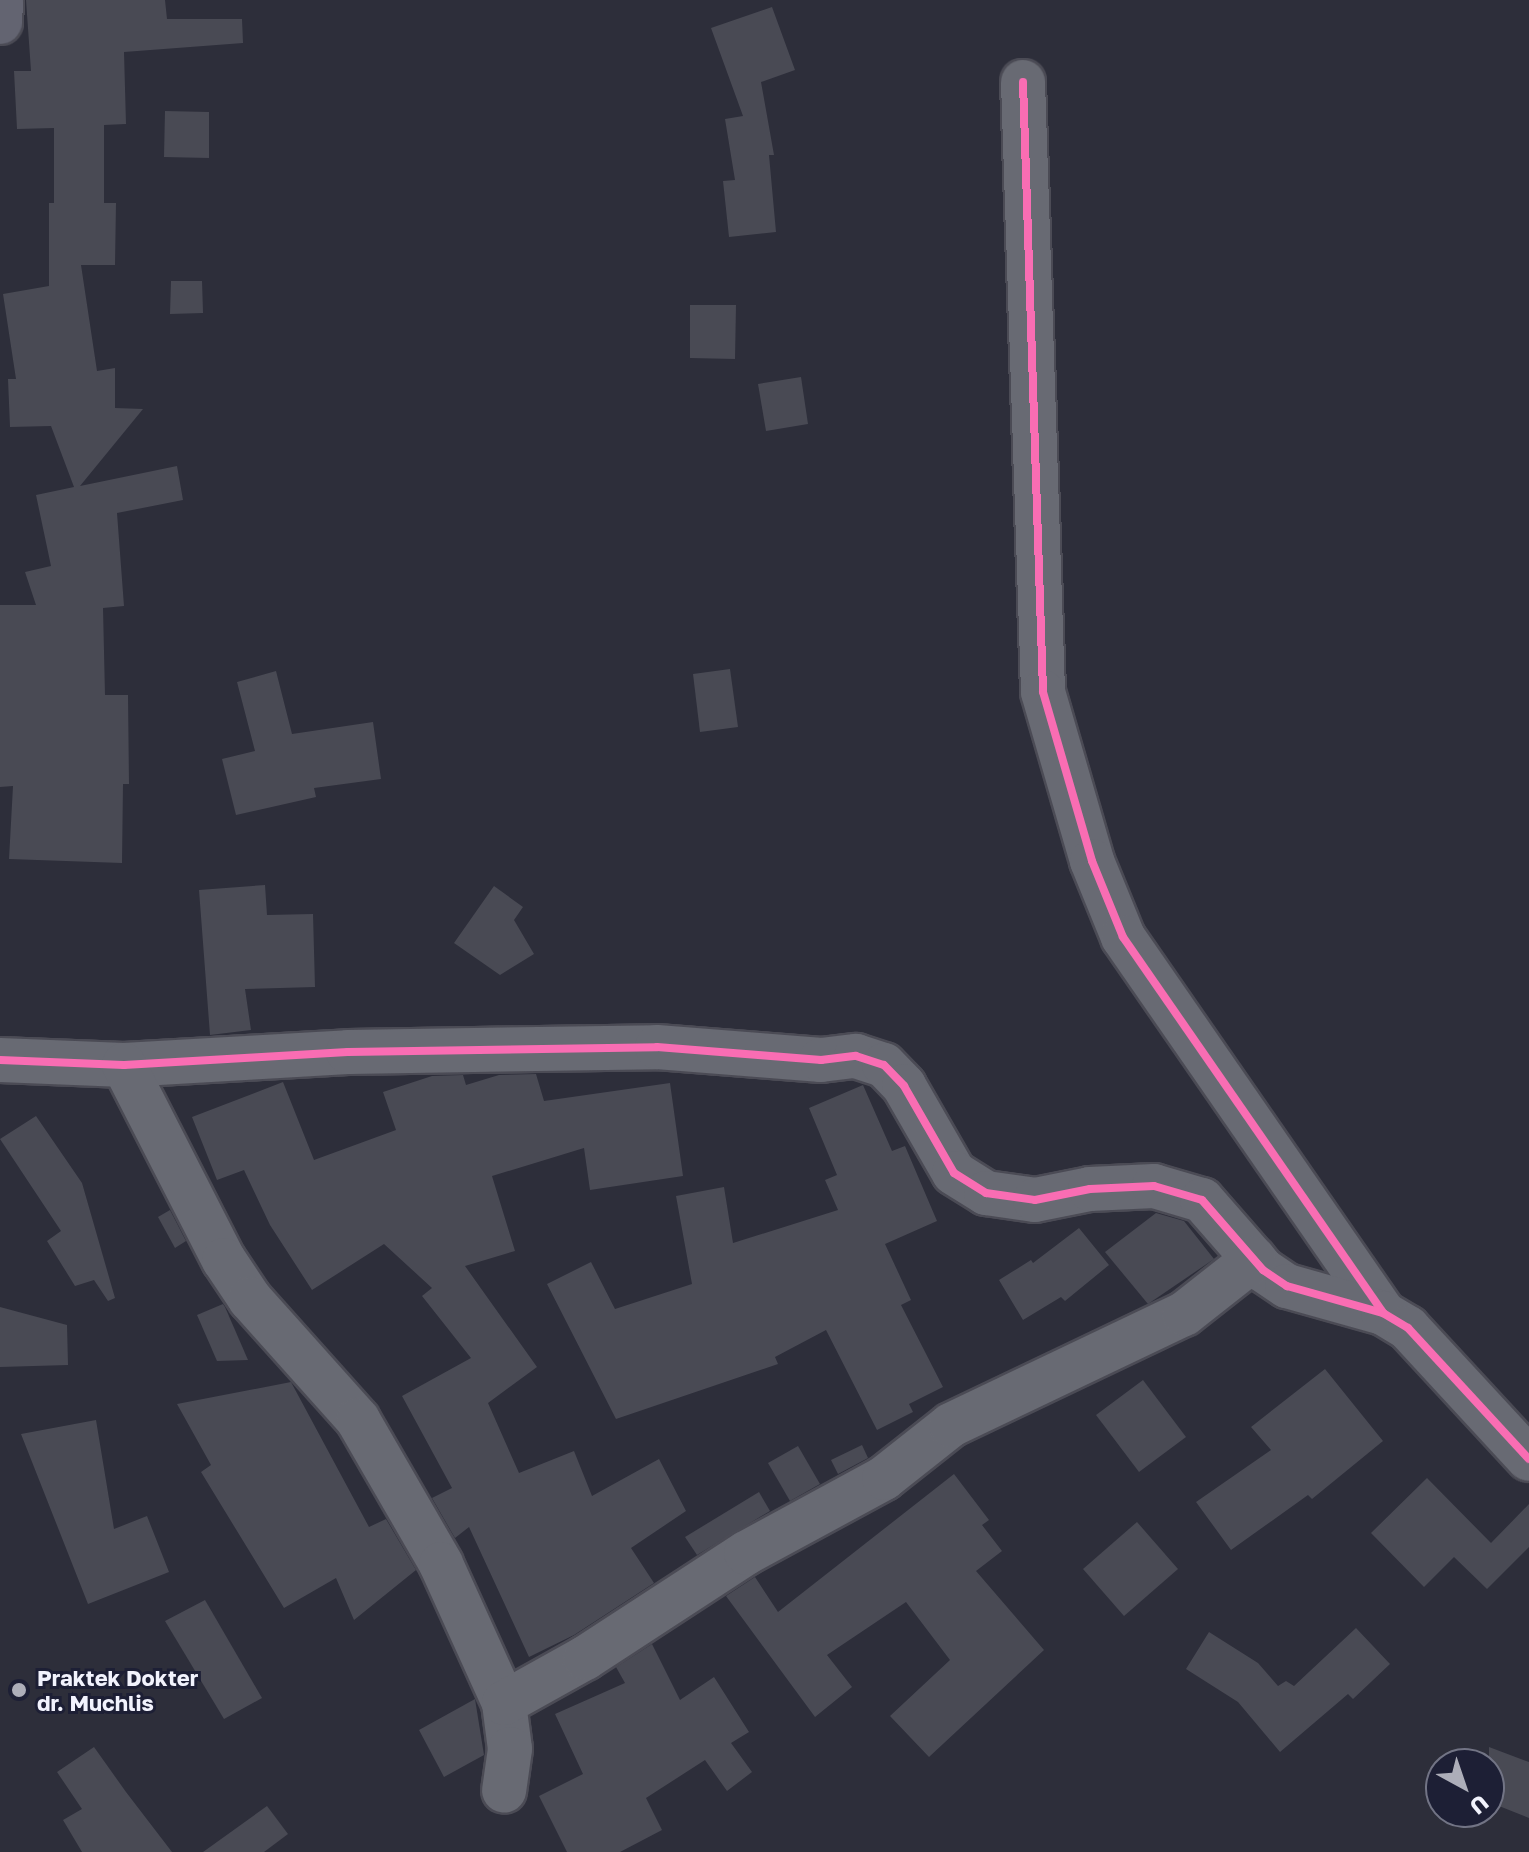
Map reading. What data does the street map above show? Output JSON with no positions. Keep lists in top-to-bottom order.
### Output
{
  "places": ["Praktek Dokter dr. Muchlis"],
  "north": "bottom right"
}
